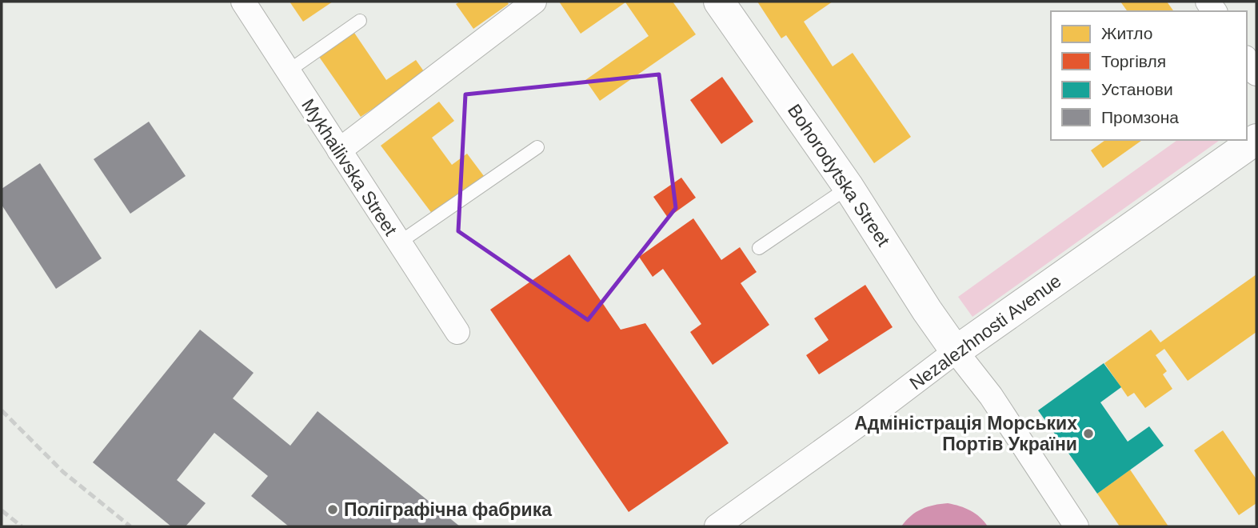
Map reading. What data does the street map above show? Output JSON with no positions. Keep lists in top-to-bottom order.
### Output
{
  "streets": {
    "street": ["Mykhailivska Street", "Bohorodytska Street", "Nezalezhnosti Avenue"]
  },
  "crossings": [
    ["Bohorodytska Street", "Nezalezhnosti Avenue"]
  ],
  "places": ["Адміністрація Морських Портів України", "Поліграфічна фабрика"],
  "legend": [
    "Житло",
    "Торгівля",
    "Установи",
    "Промзона"
  ]
}
